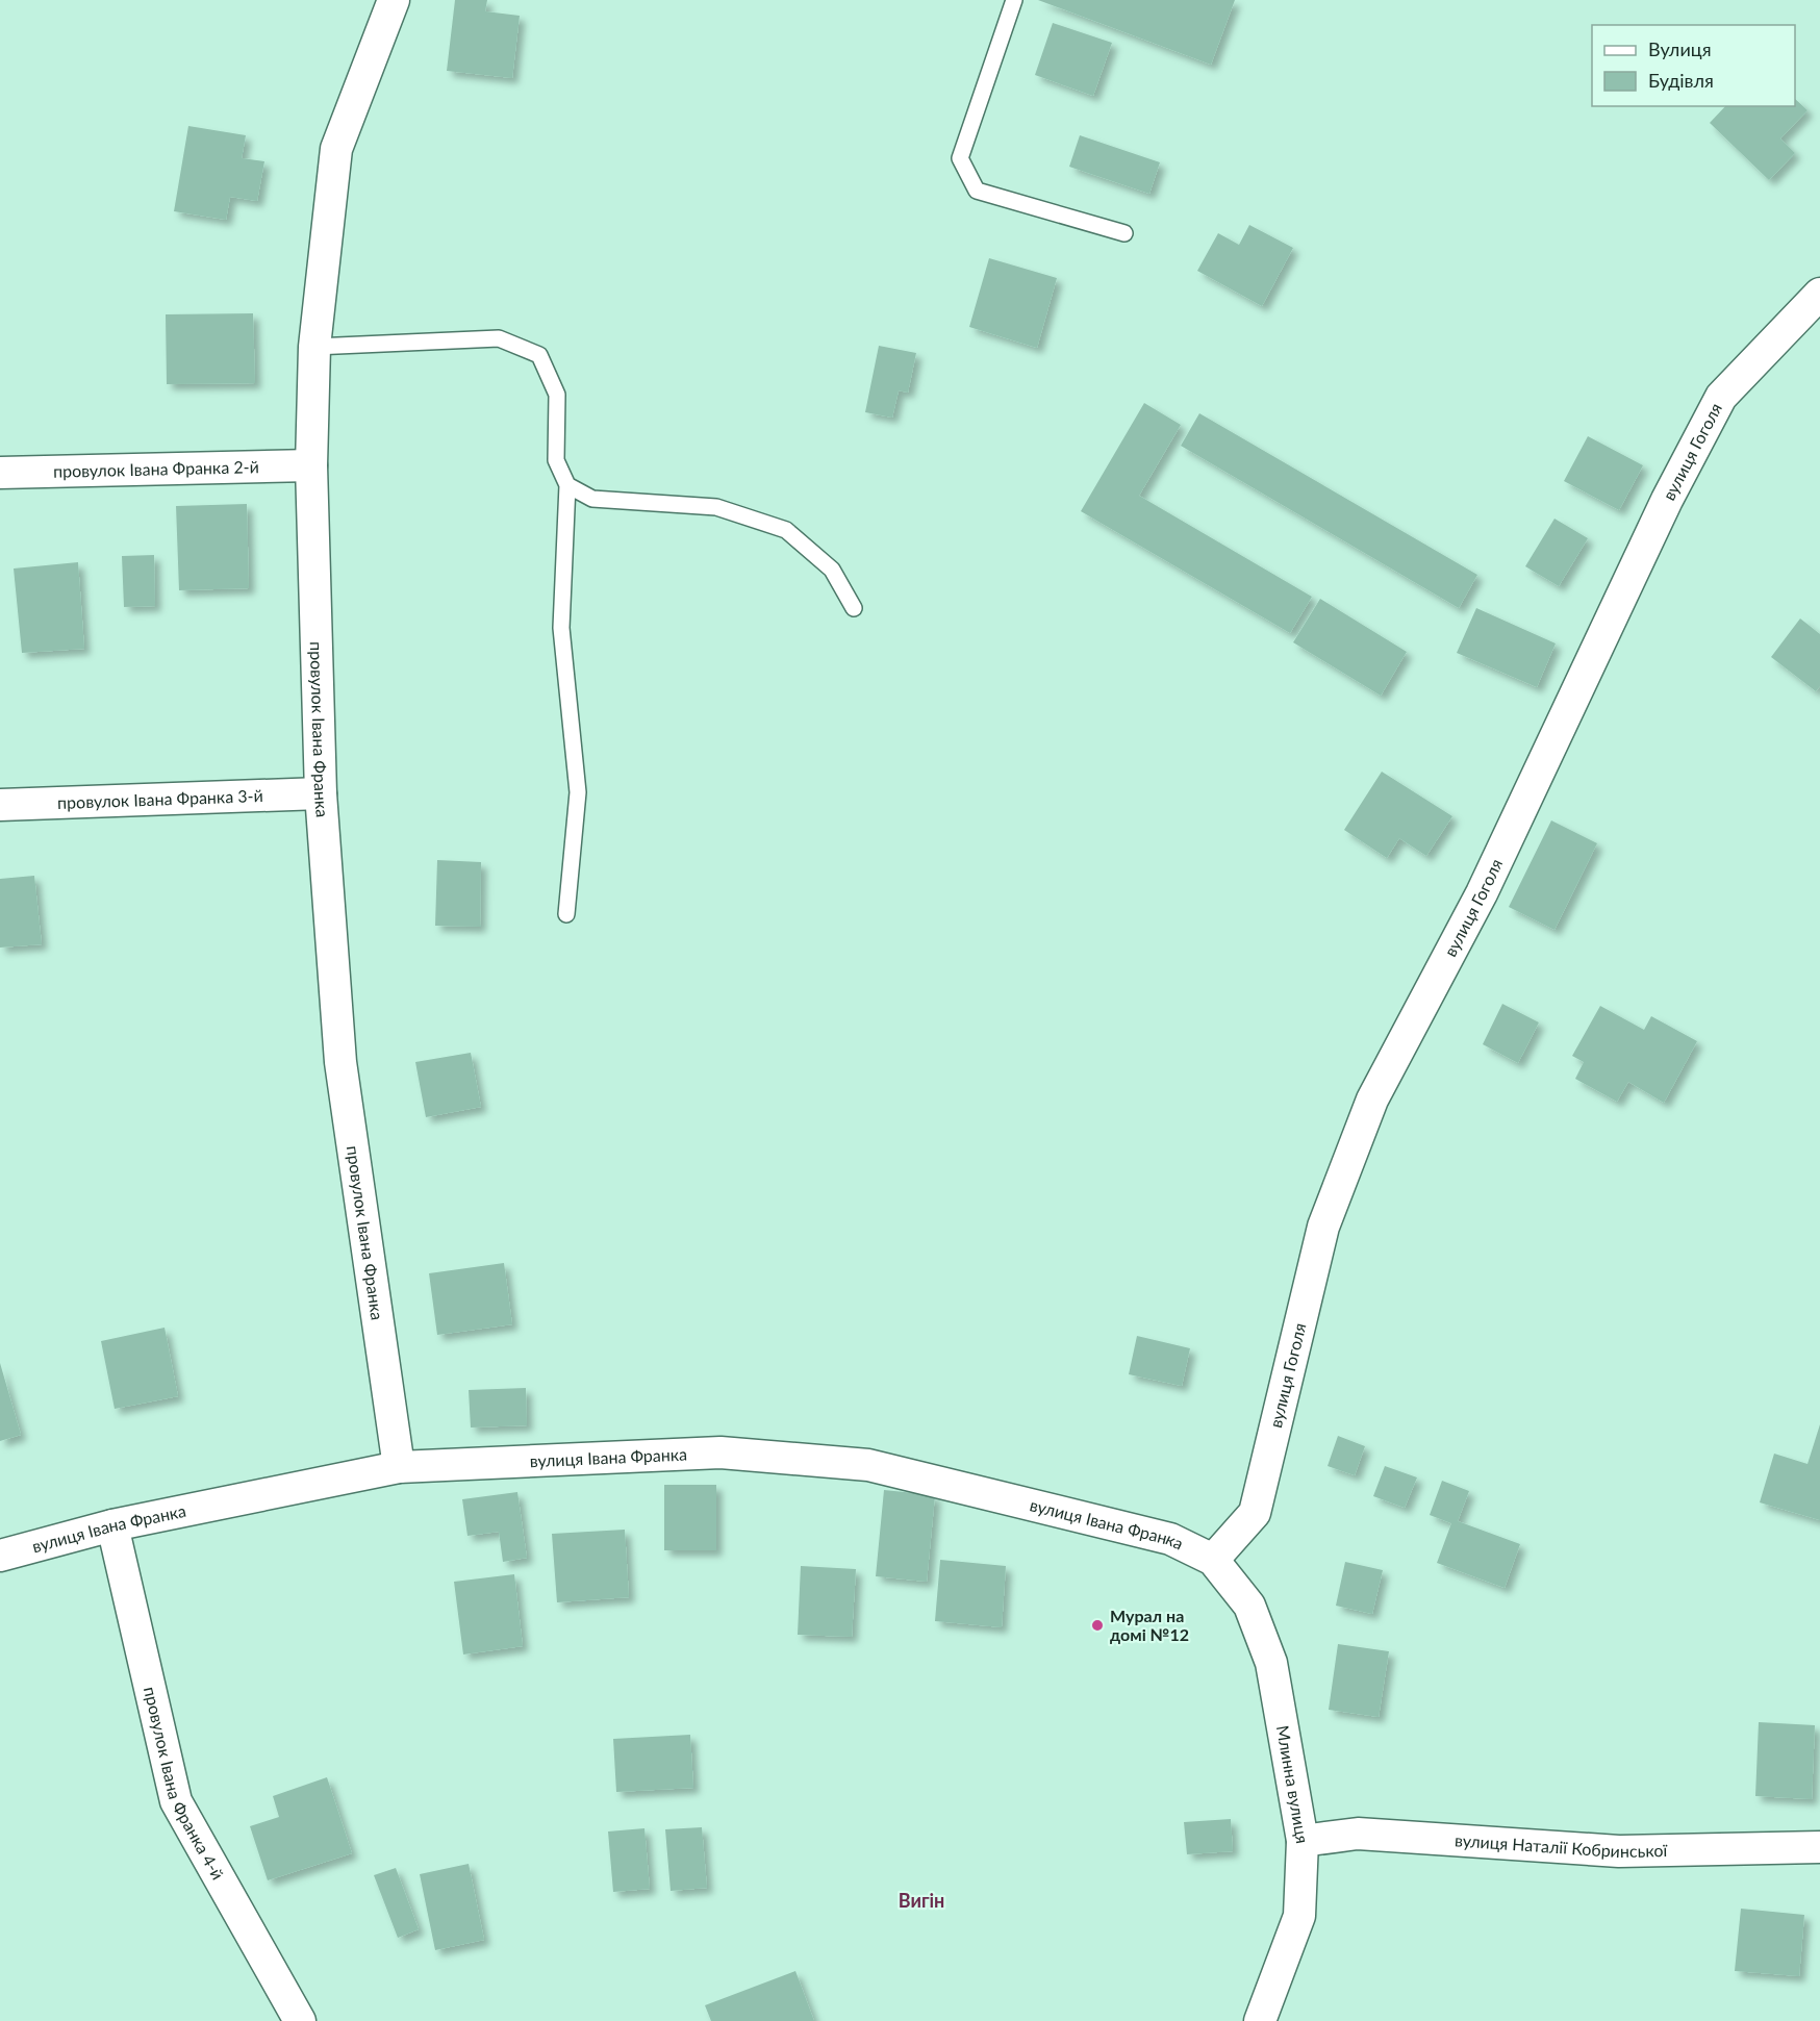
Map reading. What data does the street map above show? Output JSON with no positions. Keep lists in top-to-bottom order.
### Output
{
  "streets": {
    "street": [
      "вулиця Гоголя",
      "провулок Івана Франка 2-й",
      "провулок Івана Франка",
      "провулок Івана Франка 3-й",
      "вулиця Івана Франка",
      "провулок Івана Франка 4-й",
      "Млинна вулиця",
      "вулиця Наталії Кобринської"
    ]
  },
  "crossings": [
    ["вулиця Гоголя", "вулиця Івана Франка"],
    ["вулиця Гоголя", "Млинна вулиця"],
    ["провулок Івана Франка 2-й", "провулок Івана Франка"],
    ["провулок Івана Франка", "провулок Івана Франка 3-й"],
    ["провулок Івана Франка", "вулиця Івана Франка"],
    ["вулиця Івана Франка", "провулок Івана Франка 4-й"],
    ["вулиця Івана Франка", "Млинна вулиця"],
    ["Млинна вулиця", "вулиця Наталії Кобринської"]
  ],
  "districts": ["Вигін"],
  "places": ["Мурал на домі №12"],
  "legend": ["Вулиця", "Будівля"]
}
